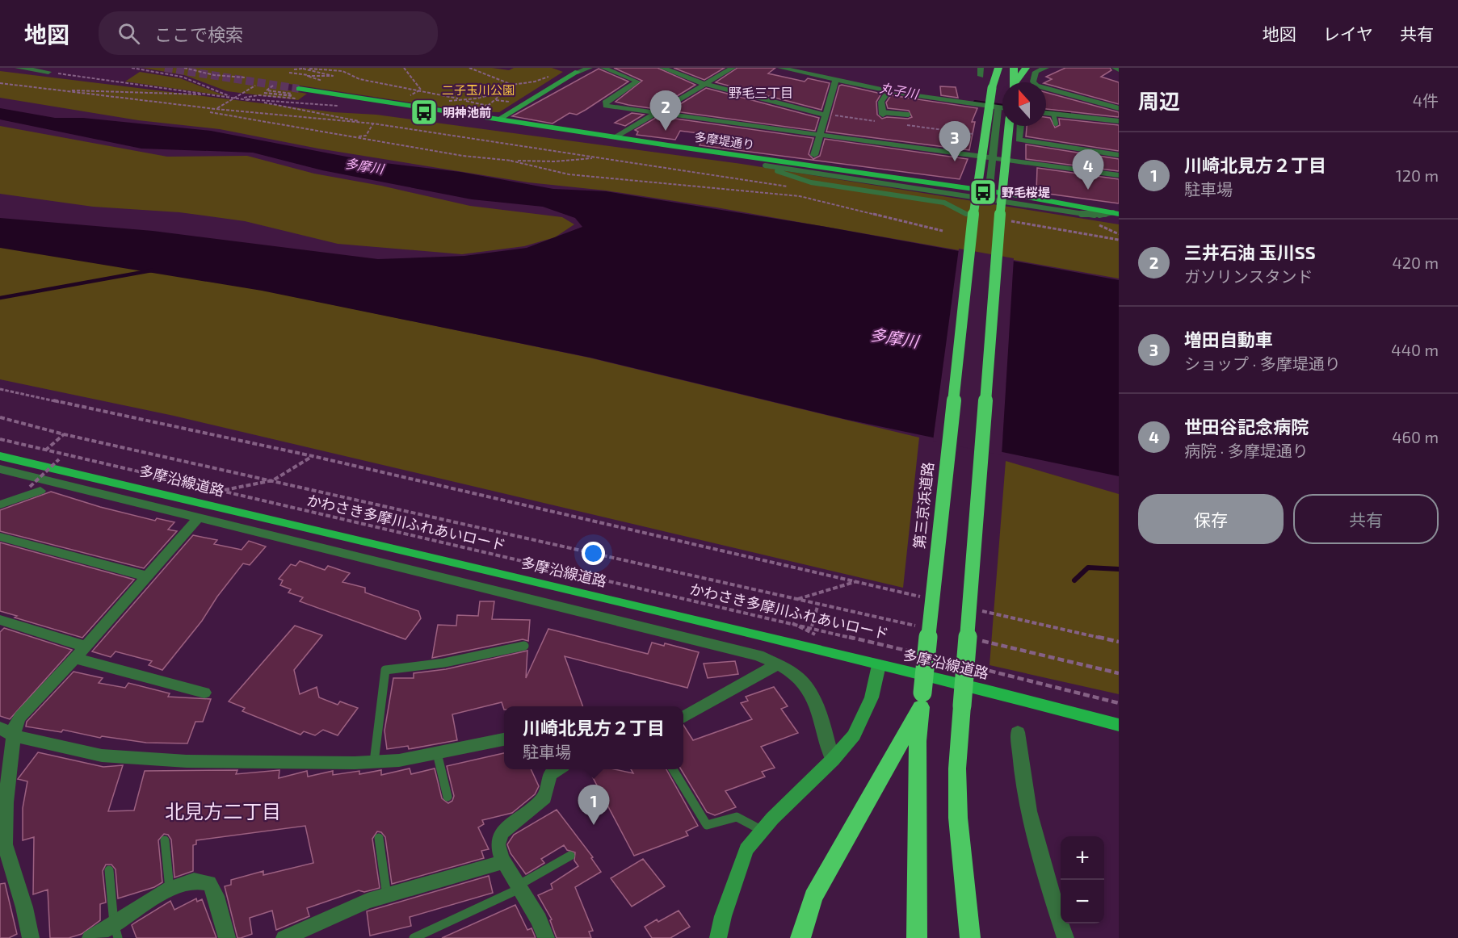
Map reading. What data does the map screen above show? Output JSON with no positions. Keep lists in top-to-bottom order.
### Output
{
  "streets": {
    "highway": ["第三京浜道路"],
    "main road": ["多摩堤通り", "多摩沿線道路"],
    "path": ["かわさき多摩川ふれあいロード"]
  },
  "districts": ["野毛三丁目", "北見方二丁目"],
  "water": ["丸子川", "多摩川"],
  "parks": ["二子玉川公園"],
  "places": {
    "bus stop": ["明神池前", "野毛桜堤"]
  },
  "north": "top",
  "page": {
    "header": "地図",
    "search": "ここで検索",
    "nav": ["地図", "レイヤ", "共有"],
    "heading": ["周辺", "4件"],
    "pins": [
      "2",
      "3",
      "4",
      "1"
    ],
    "list": [
      {
        "mark": "1",
        "name": "川崎北見方２丁目",
        "note": "駐車場",
        "value": "120 m"
      },
      {
        "mark": "2",
        "name": "三井石油 玉川SS",
        "note": "ガソリンスタンド",
        "value": "420 m"
      },
      {
        "mark": "3",
        "name": "増田自動車",
        "note": "ショップ · 多摩堤通り",
        "value": "440 m"
      },
      {
        "mark": "4",
        "name": "世田谷記念病院",
        "note": "病院 · 多摩堤通り",
        "value": "460 m"
      }
    ],
    "buttons": ["保存", "共有"],
    "popup": ["川崎北見方２丁目", "駐車場"],
    "map_buttons": ["+", "−"]
  }
}
